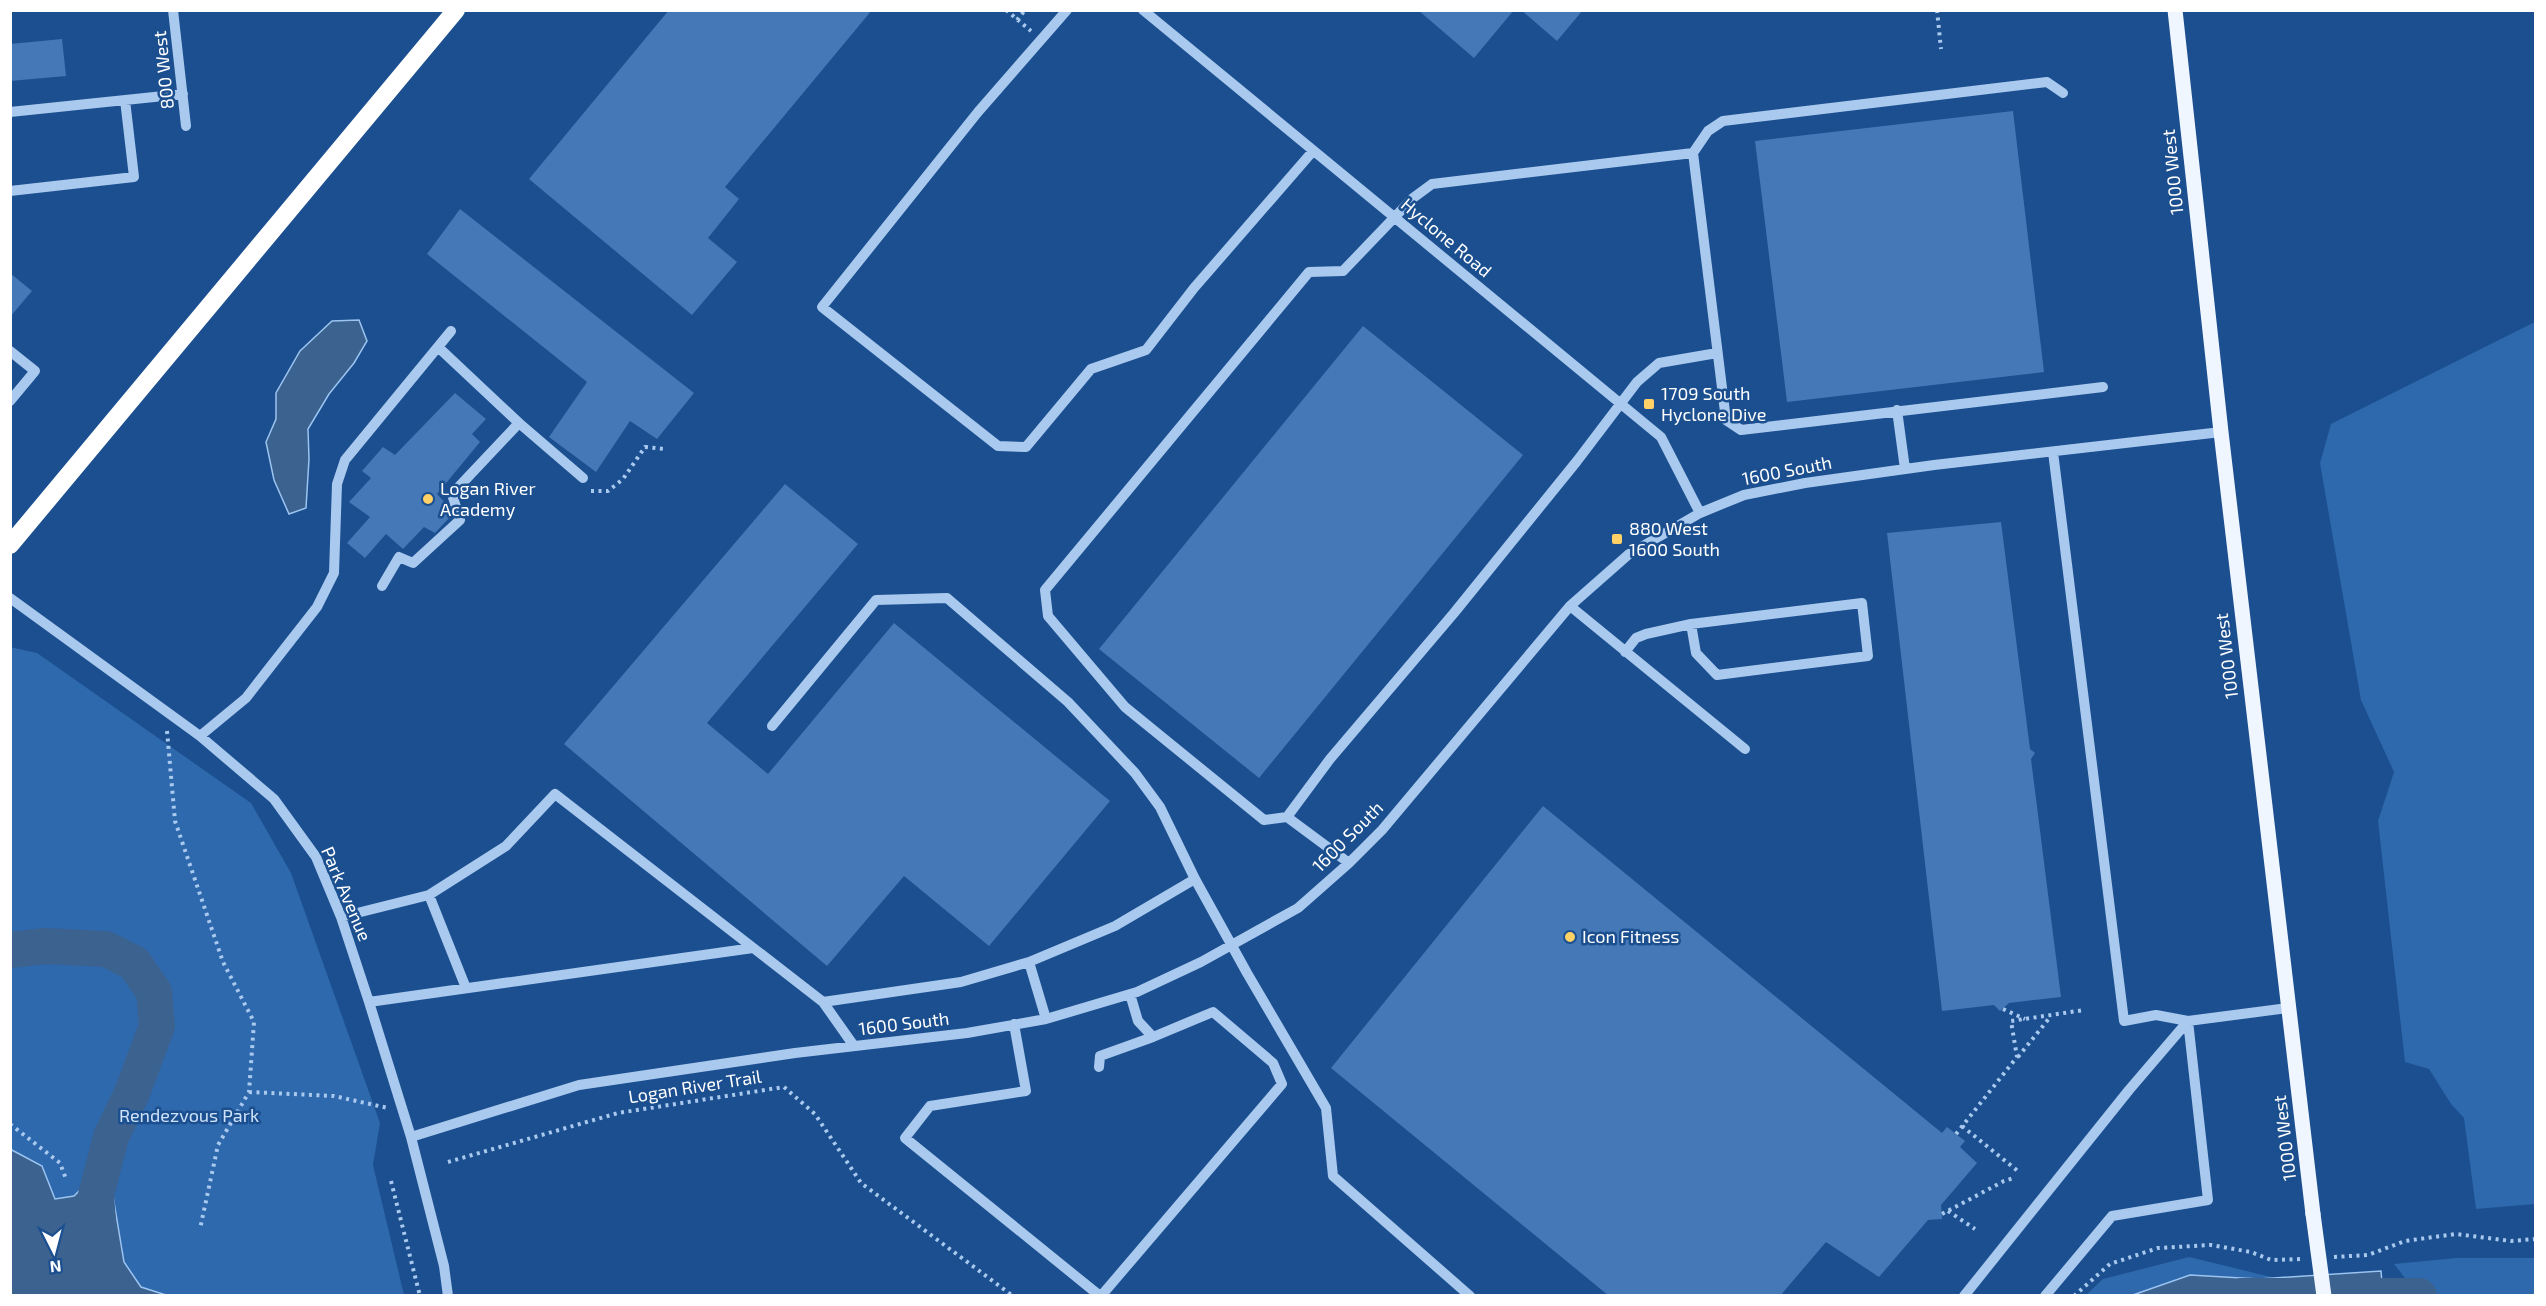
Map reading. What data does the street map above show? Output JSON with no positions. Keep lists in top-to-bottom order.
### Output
{
  "streets": {
    "main road": ["1000 West"],
    "street": [
      "800 West",
      "Hyclone Road",
      "1600 South",
      "Park Avenue"
    ],
    "path": ["Logan River Trail"]
  },
  "crossings": [
    ["1000 West", "1600 South"],
    ["Hyclone Road", "1600 South"],
    ["1600 South", "Park Avenue"]
  ],
  "parks": ["Rendezvous Park"],
  "places": {
    "transit": ["1709 South Hyclone Dive", "880 West 1600 South"],
    "other": ["Logan River Academy", "Icon Fitness"]
  },
  "north": "bottom"
}
